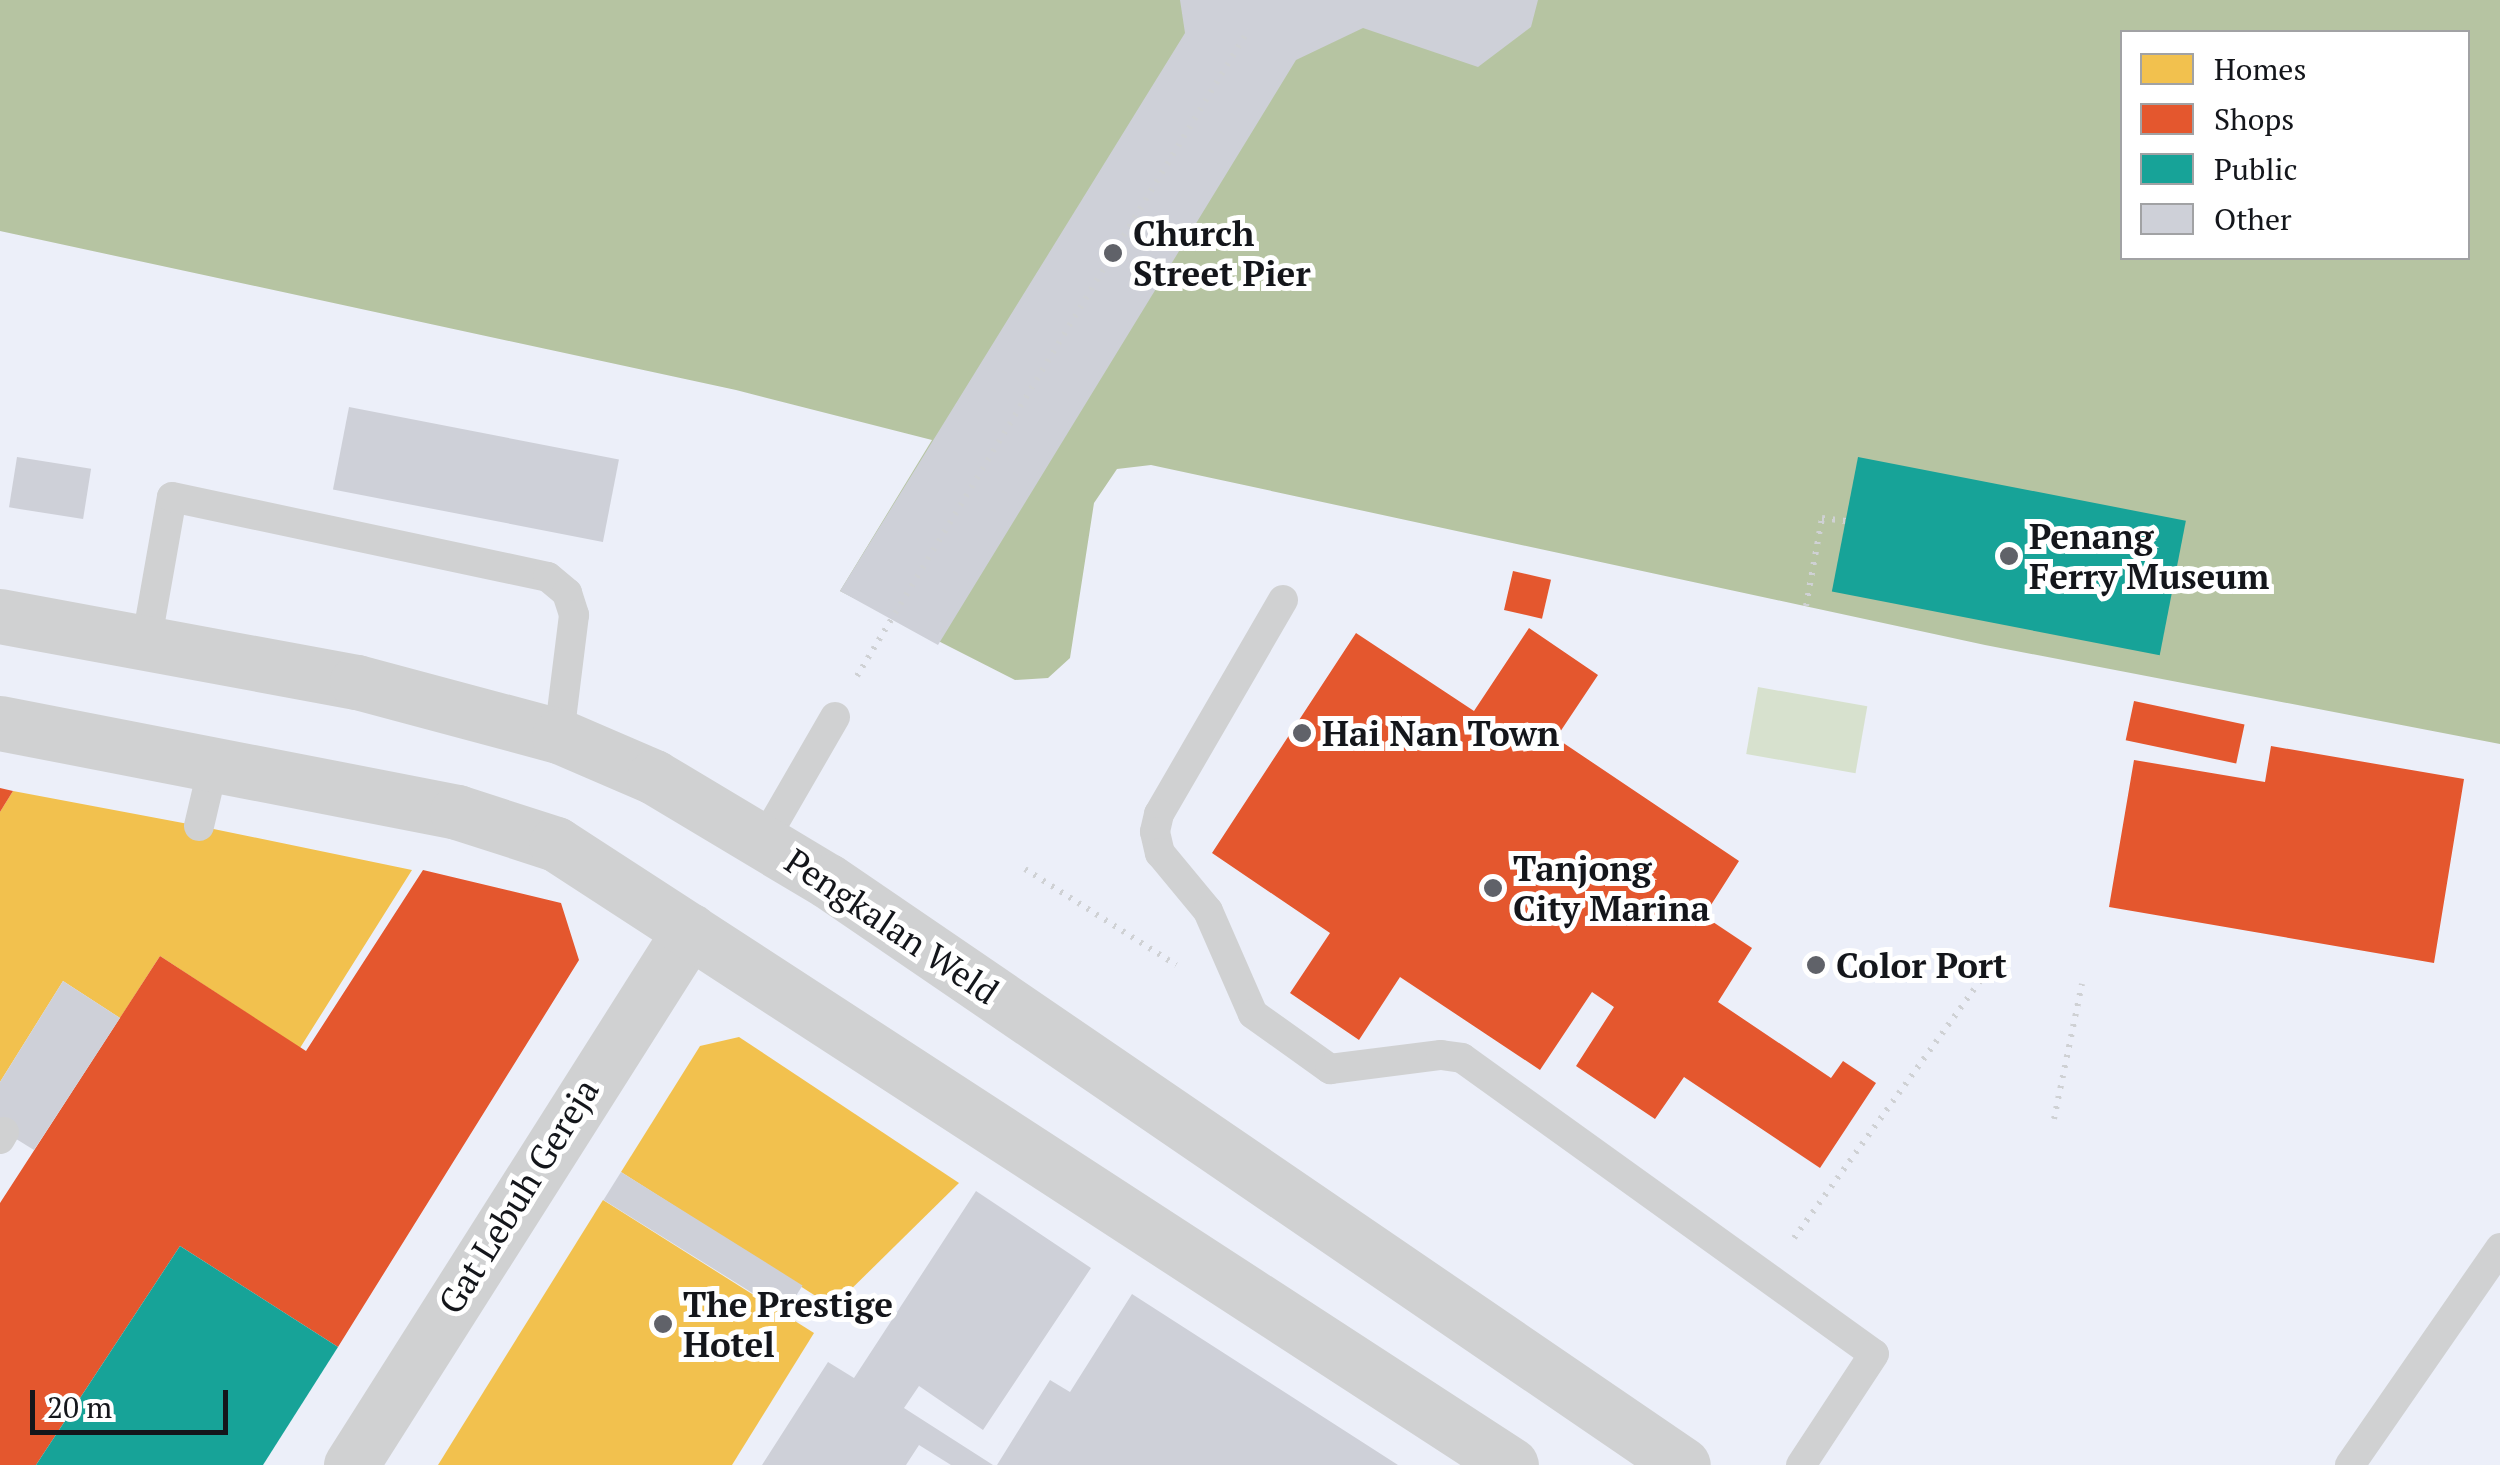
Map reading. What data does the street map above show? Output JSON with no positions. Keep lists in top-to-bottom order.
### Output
{
  "streets": {
    "main road": ["Pengkalan Weld", "Gat Lebuh Gereja"]
  },
  "places": [
    "Church Street Pier",
    "Penang Ferry Museum",
    "Hai Nan Town",
    "Tanjong City Marina",
    "Color Port",
    "The Prestige Hotel"
  ],
  "legend": [
    "Homes",
    "Shops",
    "Public",
    "Other"
  ],
  "scale_bar": "20 m"
}
